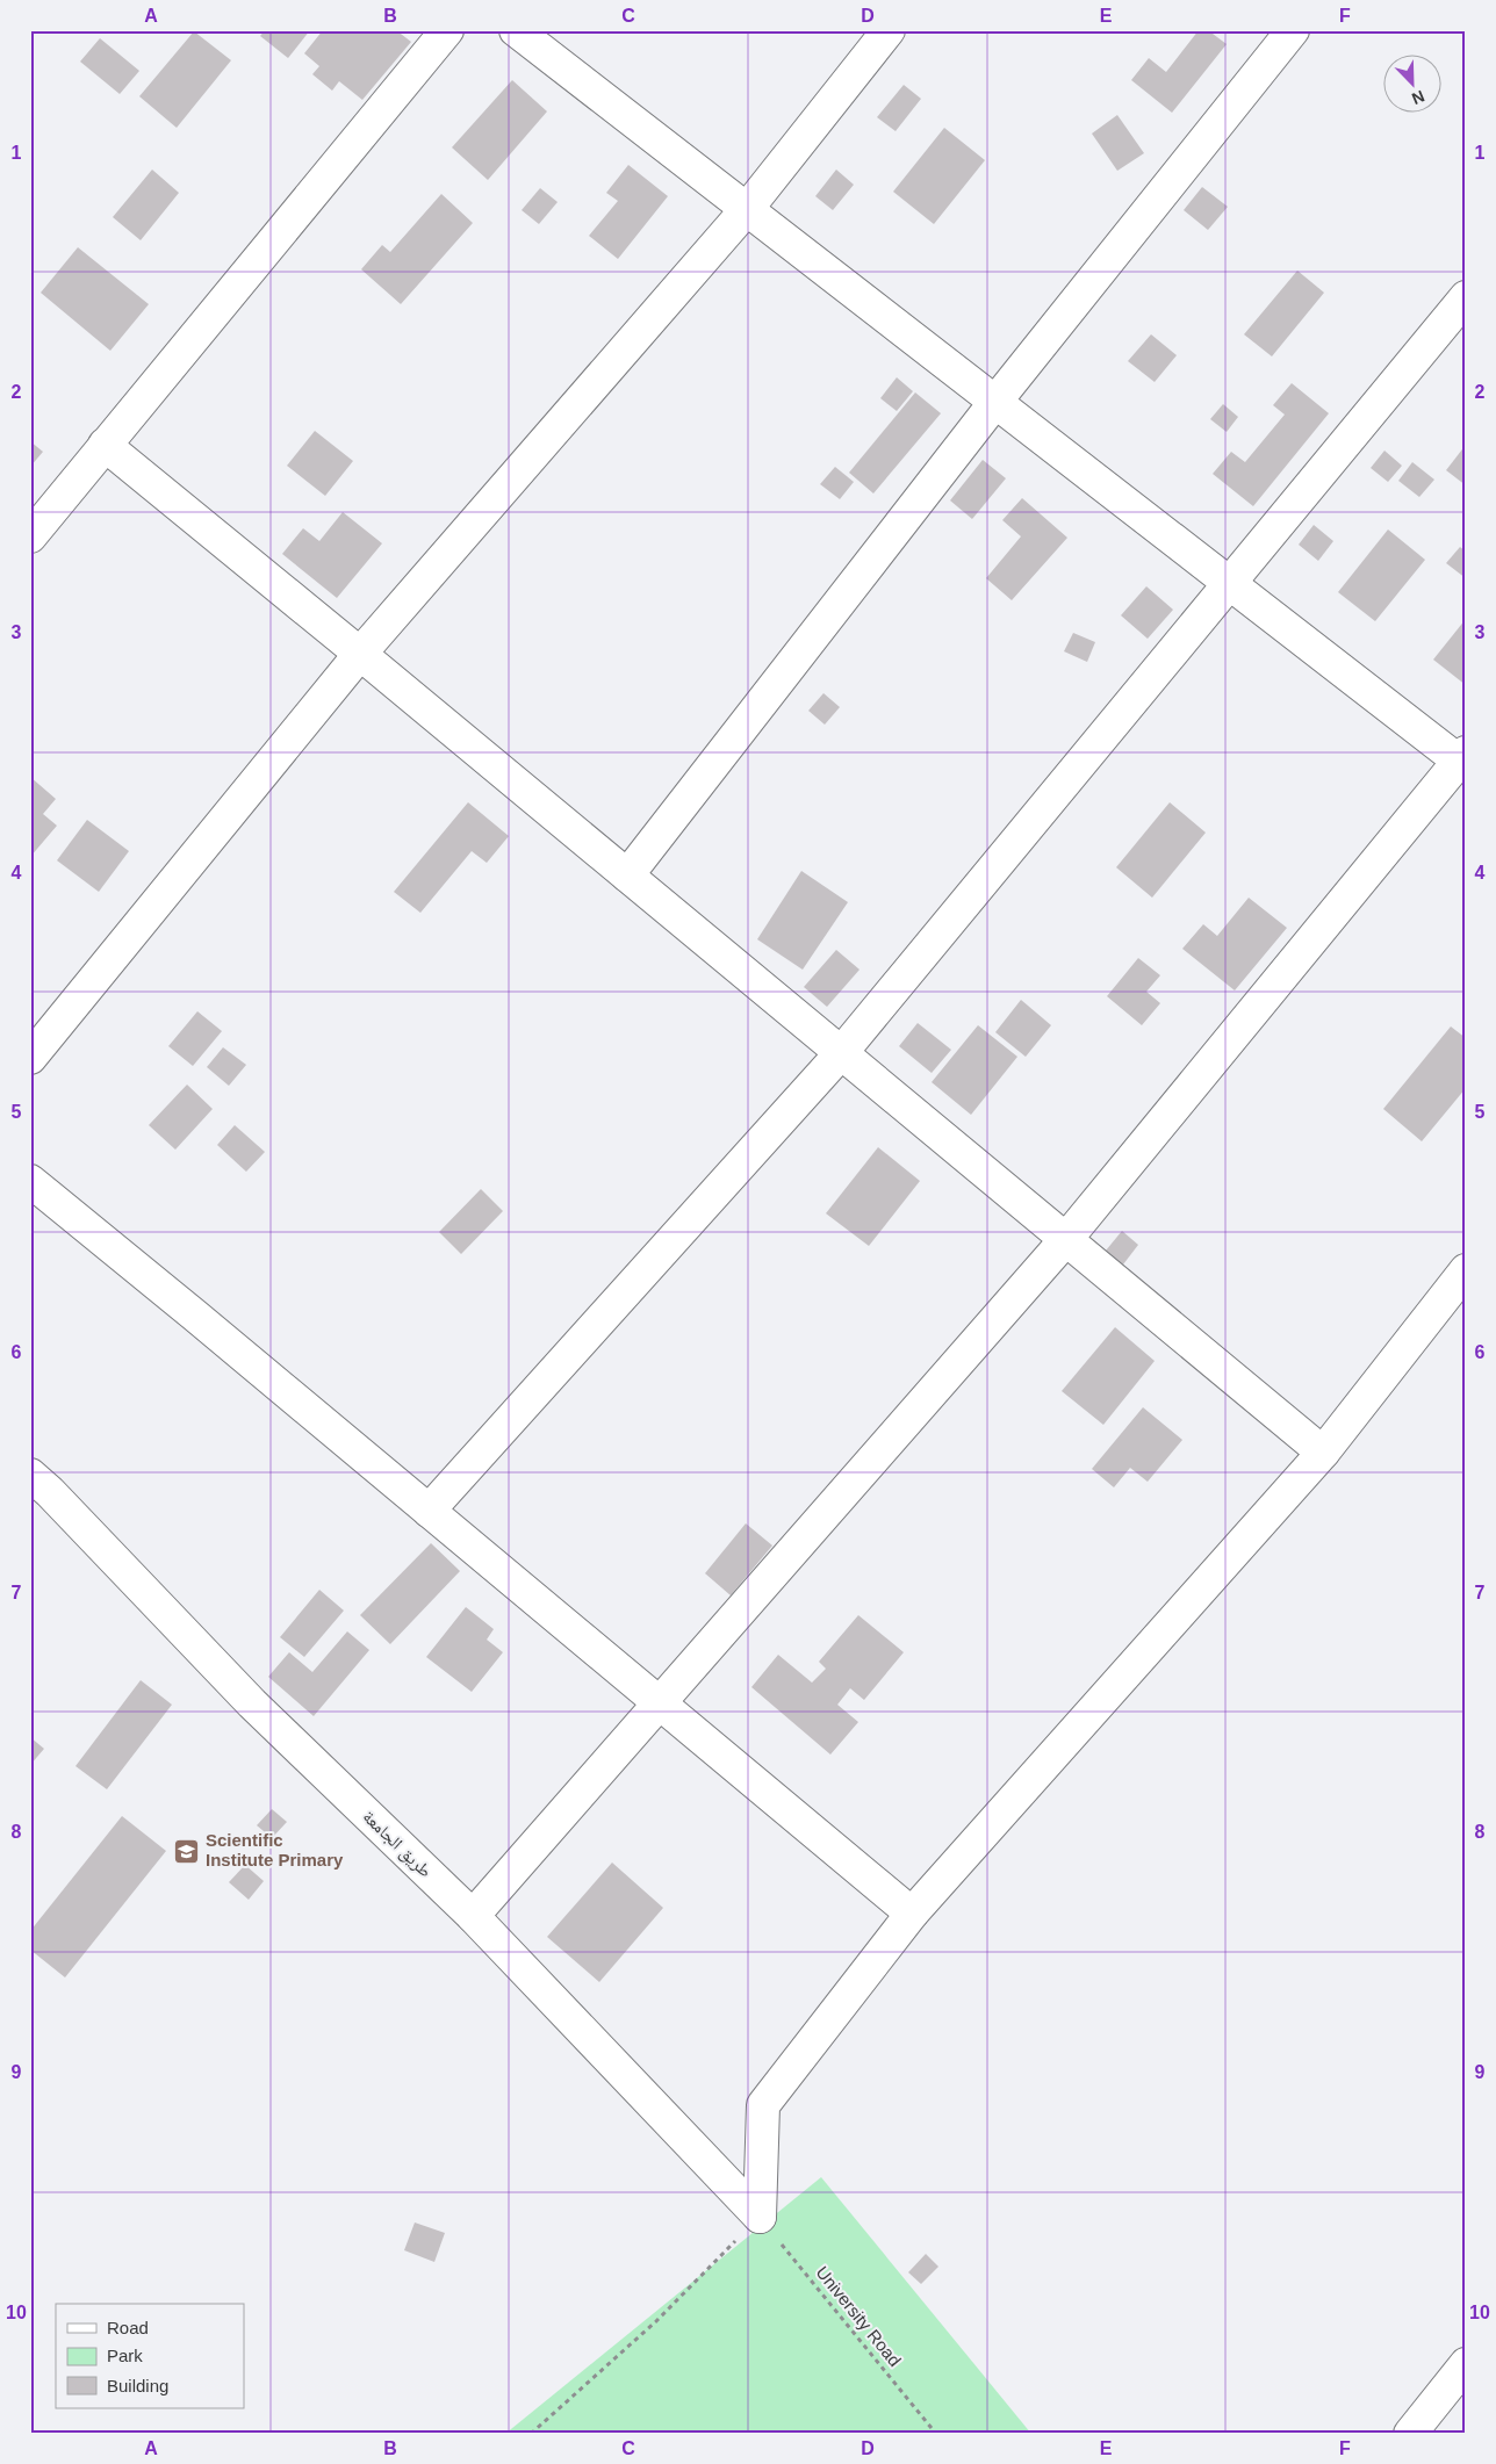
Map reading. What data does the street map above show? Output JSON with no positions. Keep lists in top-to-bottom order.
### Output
{
  "streets": {
    "street": ["طريق الجامعة"],
    "path": ["University Road"]
  },
  "crossings": [
    ["طريق الجامعة", "University Road"]
  ],
  "places": {
    "school or university": ["Scientific Institute Primary"]
  },
  "legend": ["Road", "Park", "Building"],
  "north": "bottom right",
  "grid": {
    "columns": [
      "A",
      "B",
      "C",
      "D",
      "E",
      "F"
    ],
    "rows": [
      "1",
      "2",
      "3",
      "4",
      "5",
      "6",
      "7",
      "8",
      "9",
      "10"
    ]
  }
}
